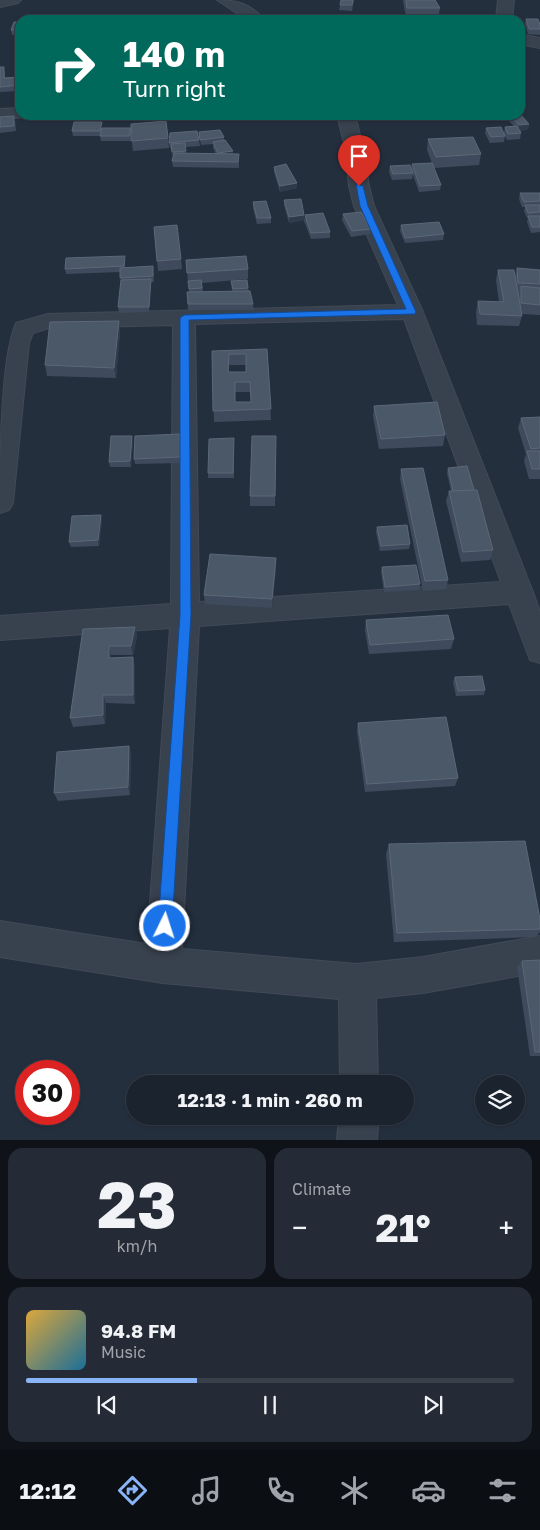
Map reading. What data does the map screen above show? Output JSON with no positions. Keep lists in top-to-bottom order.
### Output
{
  "page": {
    "turn": ["140 m", "Turn right"],
    "limit": "30",
    "trip": "12:13 · 1 min · 260 m",
    "tile": [
      ["23", "km/h"],
      "Climate"
    ],
    "heat": ["−", "21°", "+"],
    "song": ["94.8 FM", "Music"],
    "tabs": "12:12"
  }
}
